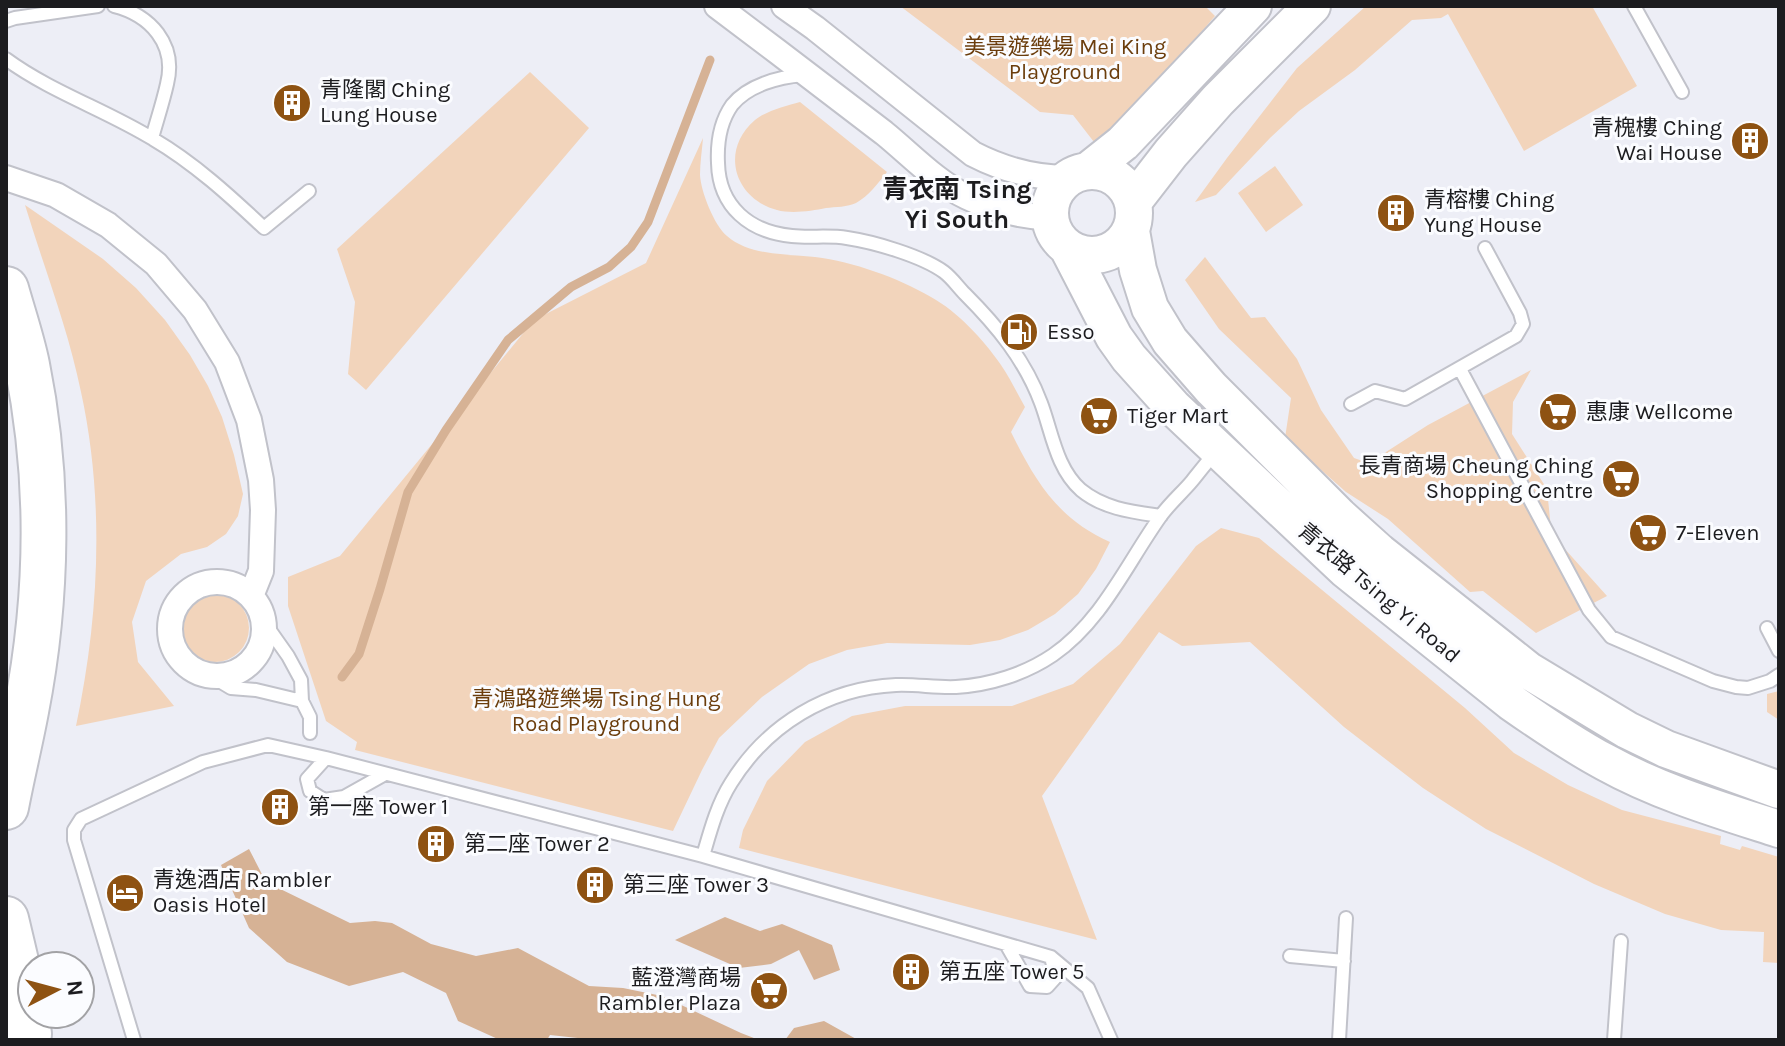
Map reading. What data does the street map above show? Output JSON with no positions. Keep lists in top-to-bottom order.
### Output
{
  "streets": {
    "main road": ["青衣路 Tsing Yi Road"]
  },
  "districts": ["青衣南 Tsing Yi South"],
  "parks": ["美景遊樂場 Mei King Playground", "青鴻路遊樂場 Tsing Hung Road Playground"],
  "places": {
    "building": [
      "青隆閣 Ching Lung House",
      "青槐樓 Ching Wai House",
      "青榕樓 Ching Yung House",
      "第一座 Tower 1",
      "第二座 Tower 2",
      "第三座 Tower 3",
      "第五座 Tower 5"
    ],
    "fuel station": ["Esso"],
    "supermarket": [
      "惠康 Wellcome",
      "Tiger Mart",
      "長青商場 Cheung Ching Shopping Centre",
      "7-Eleven",
      "藍澄灣商場 Rambler Plaza"
    ],
    "hotel": ["青逸酒店 Rambler Oasis Hotel"]
  },
  "north": "right"
}
